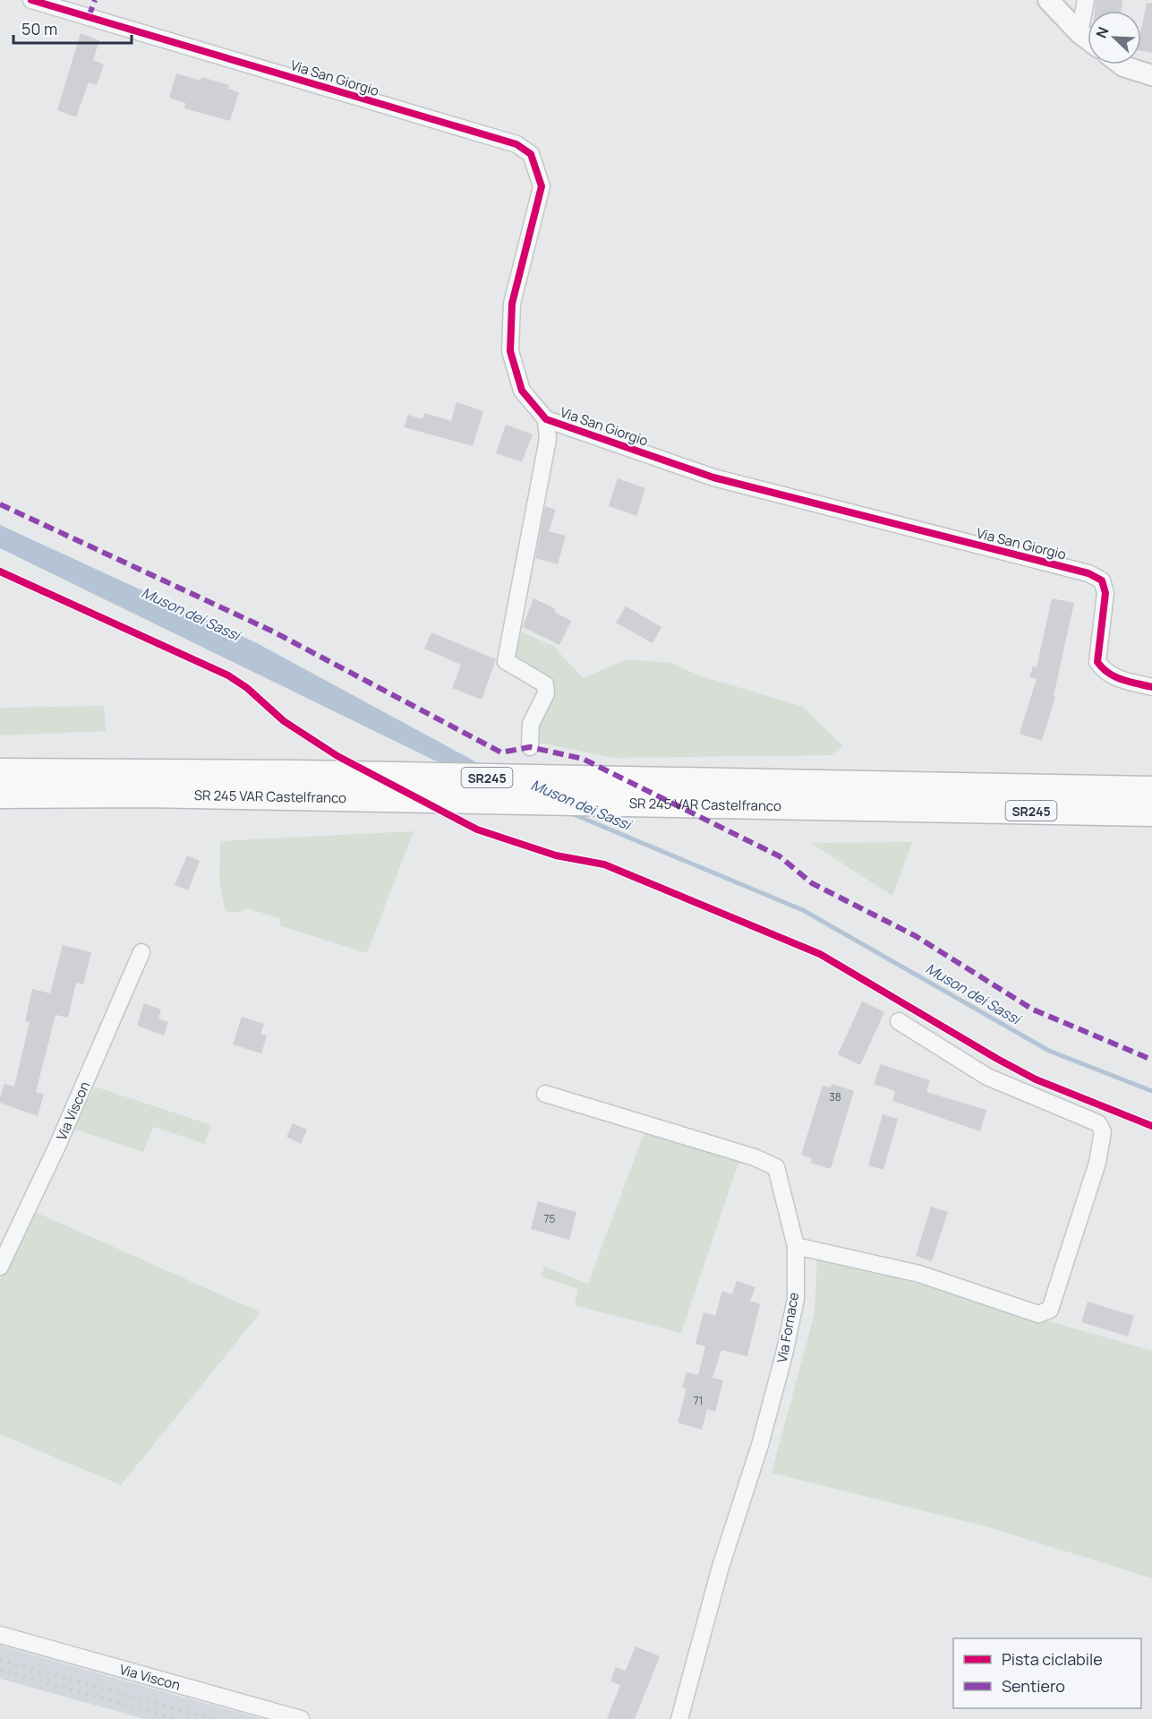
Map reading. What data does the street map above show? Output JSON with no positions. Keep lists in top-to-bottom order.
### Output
{
  "streets": {
    "highway": ["SR245", "SR 245 VAR Castelfranco"],
    "street": ["Via San Giorgio", "Via Viscon", "Via Fornace"]
  },
  "water": ["Muson dei Sassi"],
  "house_numbers": ["38", "75", "71"],
  "legend": ["Pista ciclabile", "Sentiero"],
  "scale_bar": "50 m",
  "north": "top left"
}
